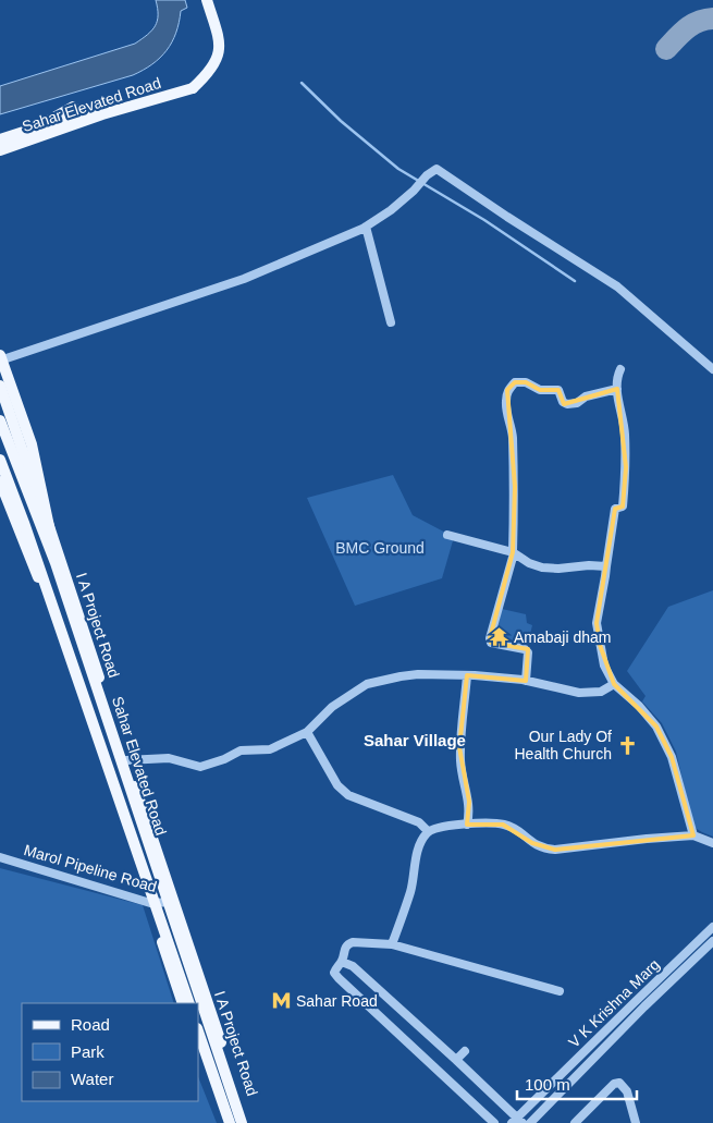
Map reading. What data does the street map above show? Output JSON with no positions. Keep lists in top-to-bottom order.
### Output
{
  "streets": {
    "main road": ["Sahar Elevated Road", "I A Project Road"],
    "street": ["Marol Pipeline Road", "V K Krishna Marg"]
  },
  "crossings": [
    ["I A Project Road", "Marol Pipeline Road"]
  ],
  "districts": ["Sahar Village"],
  "parks": ["BMC Ground"],
  "places": {
    "temple": ["Amabaji dham"],
    "church": ["Our Lady Of Health Church"],
    "metro station": ["Sahar Road"]
  },
  "legend": ["Road", "Park", "Water"],
  "scale_bar": "100 m"
}
